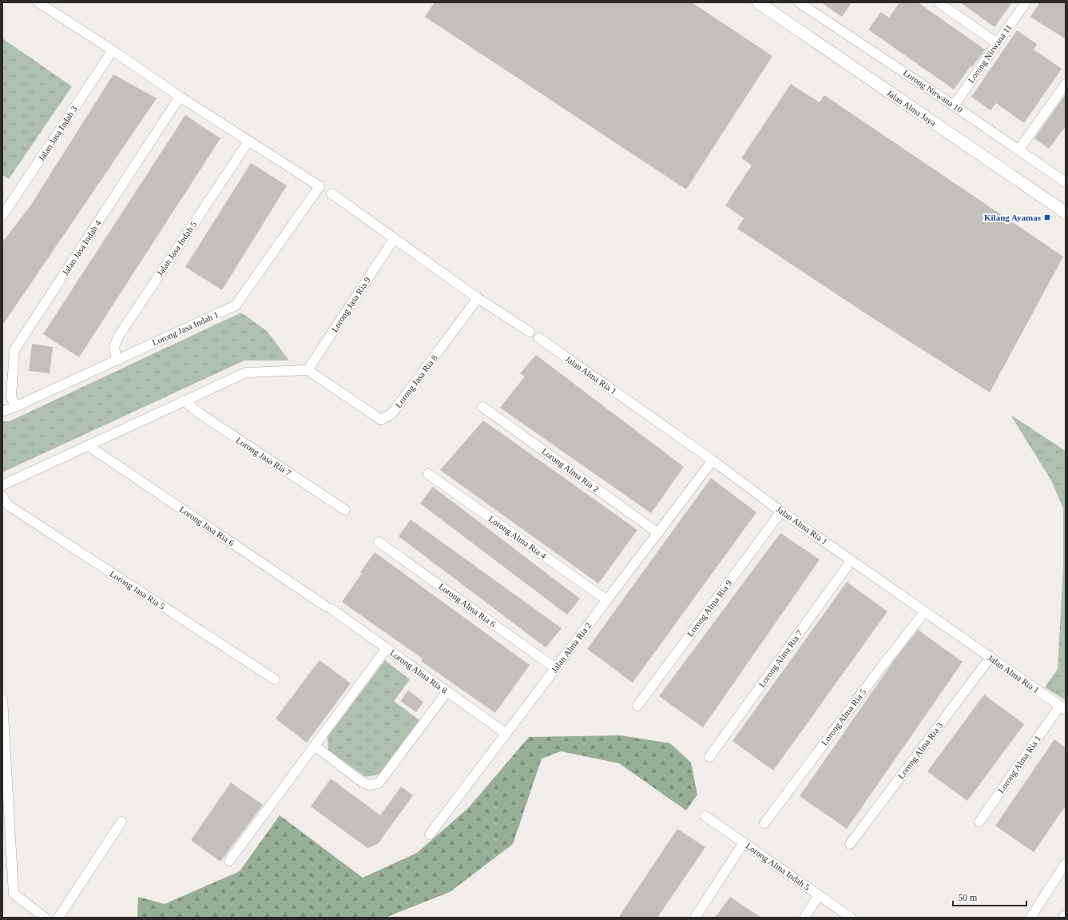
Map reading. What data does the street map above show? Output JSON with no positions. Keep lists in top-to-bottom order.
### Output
{
  "streets": {
    "street": [
      "Lorong Nirwana 11",
      "Lorong Nirwana 10",
      "Jalan Alma Jaya",
      "Jalan Jasa Indah 3",
      "Jalan Jasa Indah 4",
      "Jalan Jasa Indah 5",
      "Lorong Jasa Ria 9",
      "Lorong Jasa Indah 1",
      "Jalan Alma Ria 1",
      "Lorong Jasa Ria 8",
      "Lorong Jasa Ria 7",
      "Lorong Alma Ria 2",
      "Lorong Jasa Ria 6",
      "Lorong Alma Ria 4",
      "Lorong Jasa Ria 5",
      "Lorong Alma Ria 6",
      "Lorong Alma Ria 9",
      "Jalan Alma Ria 2",
      "Lorong Alma Ria 7",
      "Lorong Alma Ria 8",
      "Lorong Alma Ria 5",
      "Lorong Alma Ria 3",
      "Lorong Alma Ria 1",
      "Lorong Alma Indah 5"
    ]
  },
  "crossings": [
    ["Lorong Nirwana 11", "Lorong Nirwana 10"],
    ["Jalan Jasa Indah 4", "Lorong Jasa Indah 1"],
    ["Jalan Jasa Indah 5", "Lorong Jasa Indah 1"],
    ["Lorong Jasa Ria 9", "Lorong Jasa Ria 8"],
    ["Jalan Alma Ria 1", "Lorong Alma Ria 9"],
    ["Jalan Alma Ria 1", "Jalan Alma Ria 2"],
    ["Jalan Alma Ria 1", "Lorong Alma Ria 7"],
    ["Jalan Alma Ria 1", "Lorong Alma Ria 5"],
    ["Jalan Alma Ria 1", "Lorong Alma Ria 3"],
    ["Jalan Alma Ria 1", "Lorong Alma Ria 1"],
    ["Lorong Alma Ria 2", "Jalan Alma Ria 2"],
    ["Lorong Jasa Ria 6", "Lorong Alma Ria 8"],
    ["Lorong Alma Ria 4", "Jalan Alma Ria 2"],
    ["Lorong Alma Ria 6", "Jalan Alma Ria 2"],
    ["Jalan Alma Ria 2", "Lorong Alma Ria 8"]
  ],
  "places": {
    "transit": ["Kilang Ayamas"]
  },
  "scale_bar": "50 m"
}
